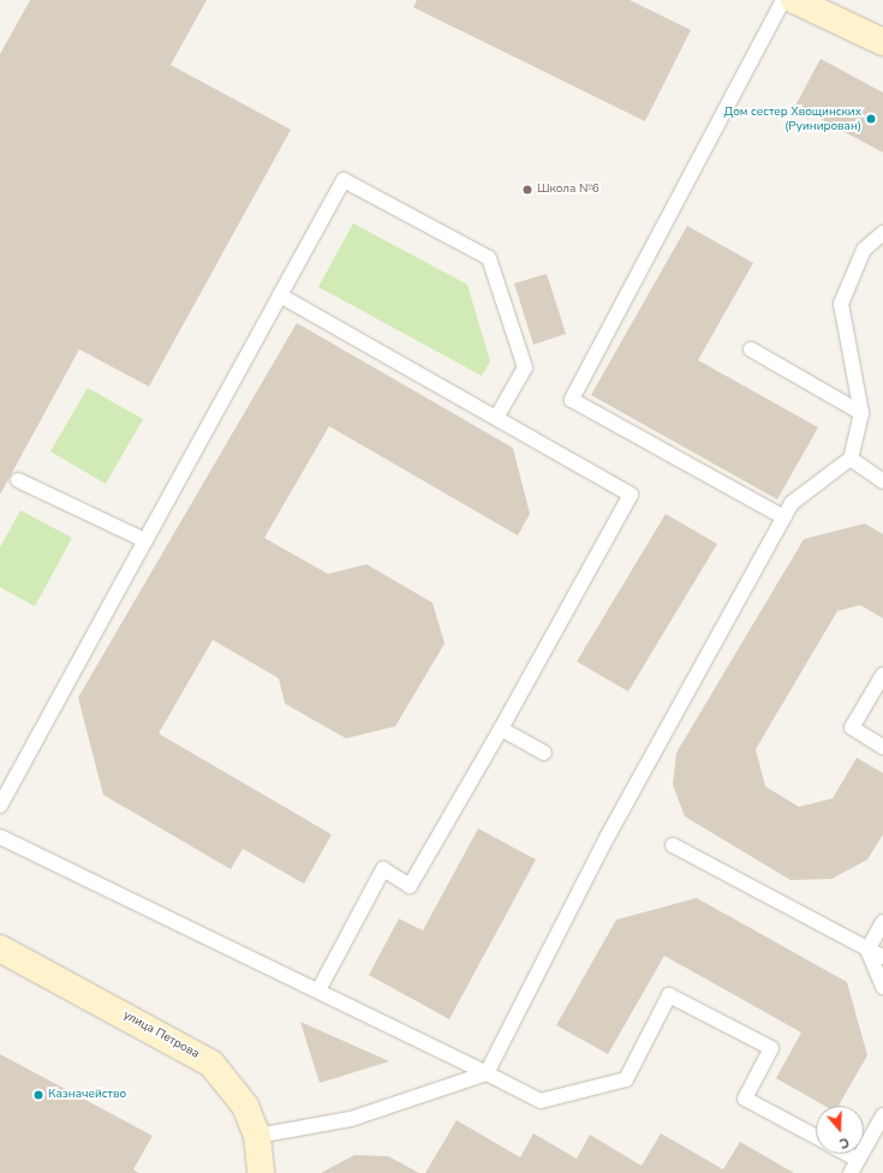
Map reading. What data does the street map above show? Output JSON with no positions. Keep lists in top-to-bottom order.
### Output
{
  "streets": {
    "main road": ["улица Петрова"]
  },
  "places": ["Дом сестер Хвощинских (Руинирован)", "Школа №6", "Казначейство"],
  "north": "bottom"
}
